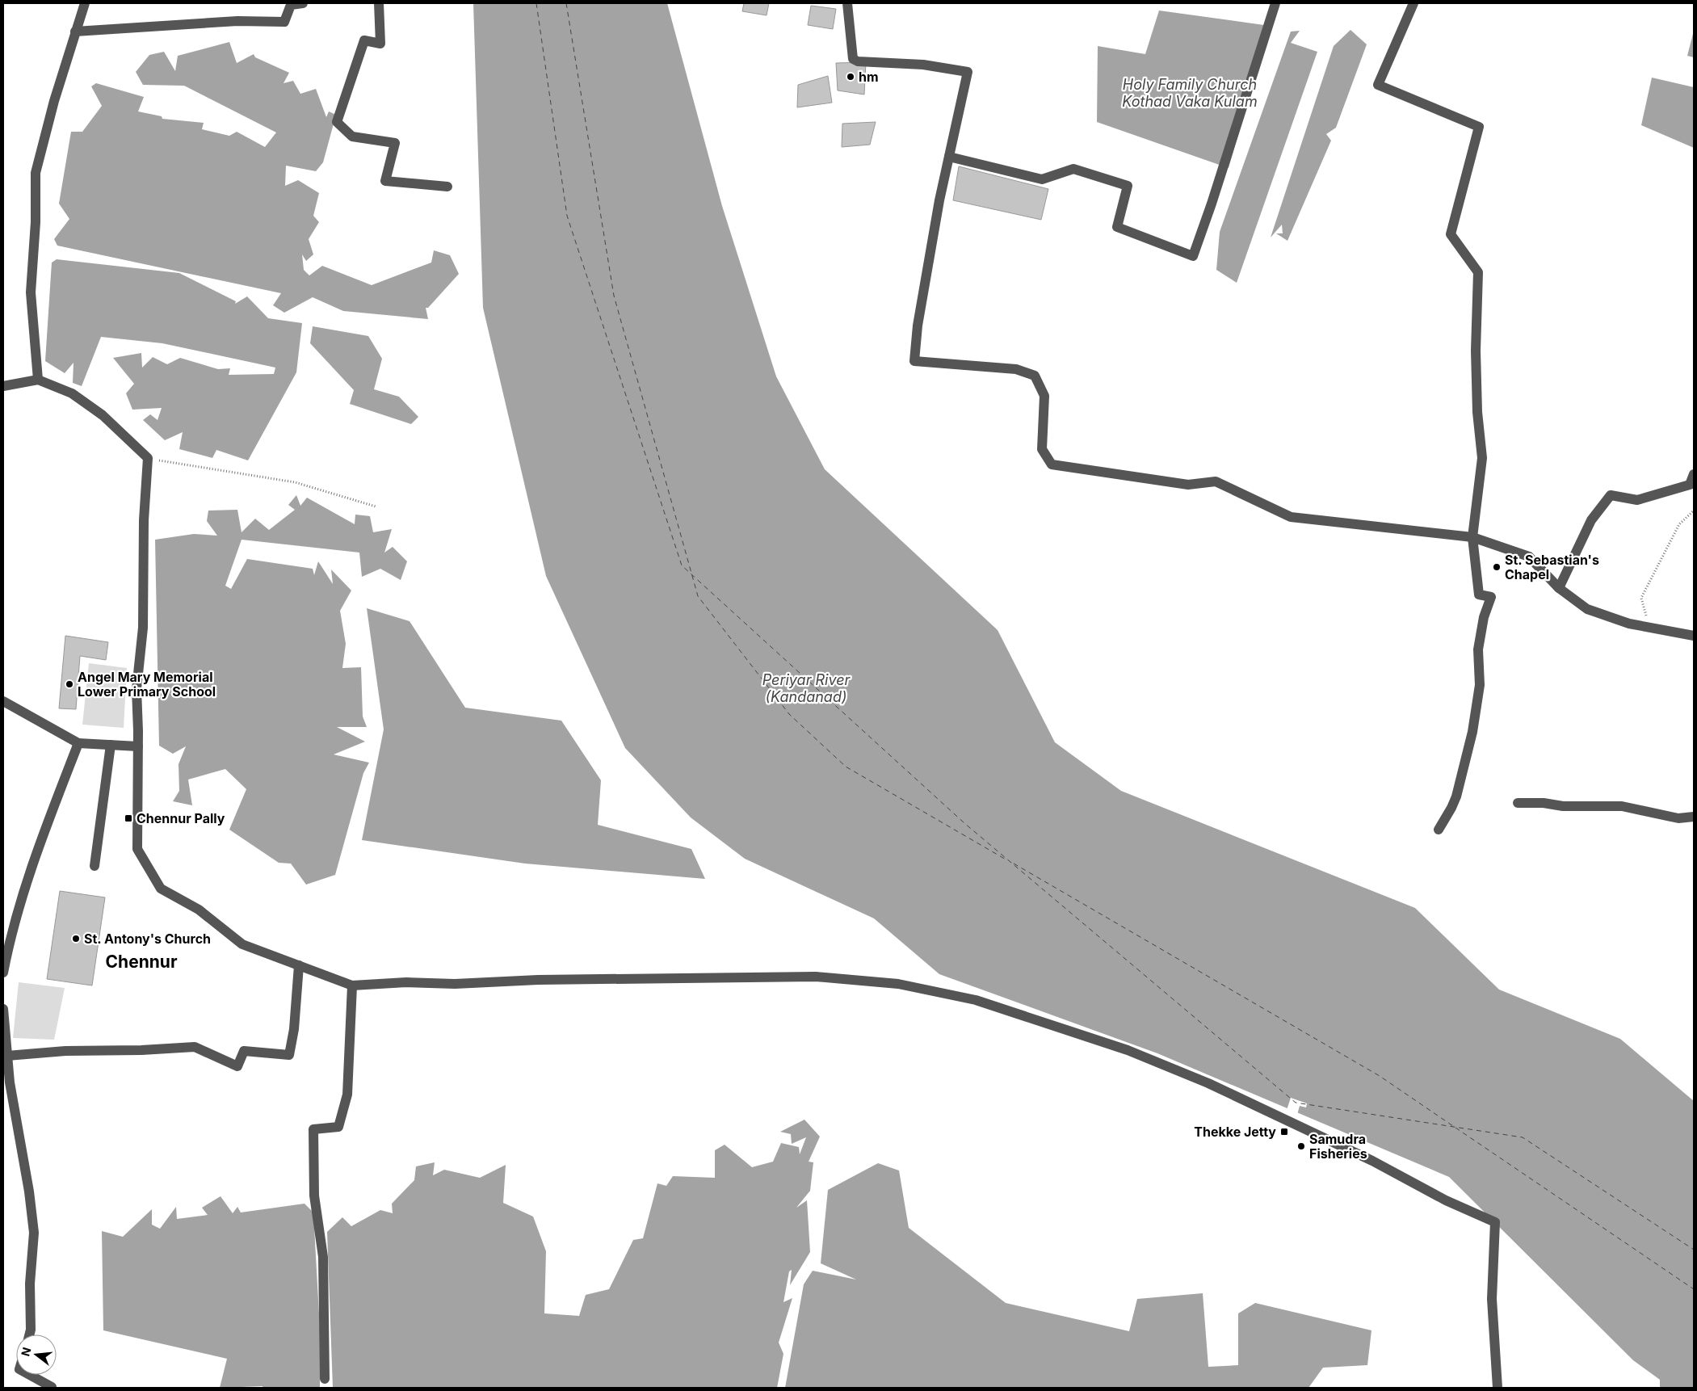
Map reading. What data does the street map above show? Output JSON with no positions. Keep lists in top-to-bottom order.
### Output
{
  "districts": ["Chennur"],
  "water": ["Holy Family Church Kothad Vaka Kulam", "Periyar River (Kandanad)"],
  "places": {
    "other": [
      "hm",
      "St. Sebastian's Chapel",
      "Angel Mary Memorial Lower Primary School",
      "St. Antony's Church",
      "Samudra Fisheries"
    ],
    "transit": ["Chennur Pally", "Thekke Jetty"]
  },
  "north": "left"
}
